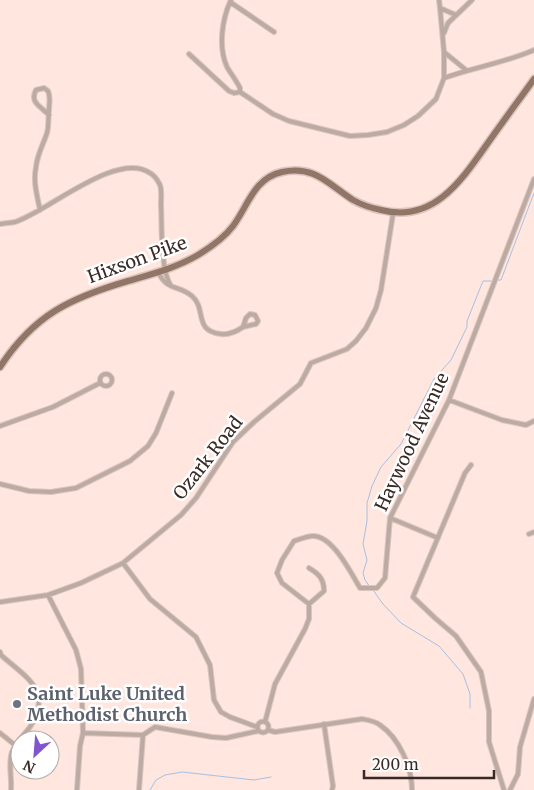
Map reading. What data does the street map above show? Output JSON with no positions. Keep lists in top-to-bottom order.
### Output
{
  "streets": {
    "main road": ["Hixson Pike"],
    "street": ["Haywood Avenue", "Ozark Road"]
  },
  "crossings": [
    ["Hixson Pike", "Ozark Road"]
  ],
  "places": ["Saint Luke United Methodist Church"],
  "scale_bar": "200 m",
  "north": "bottom left"
}
